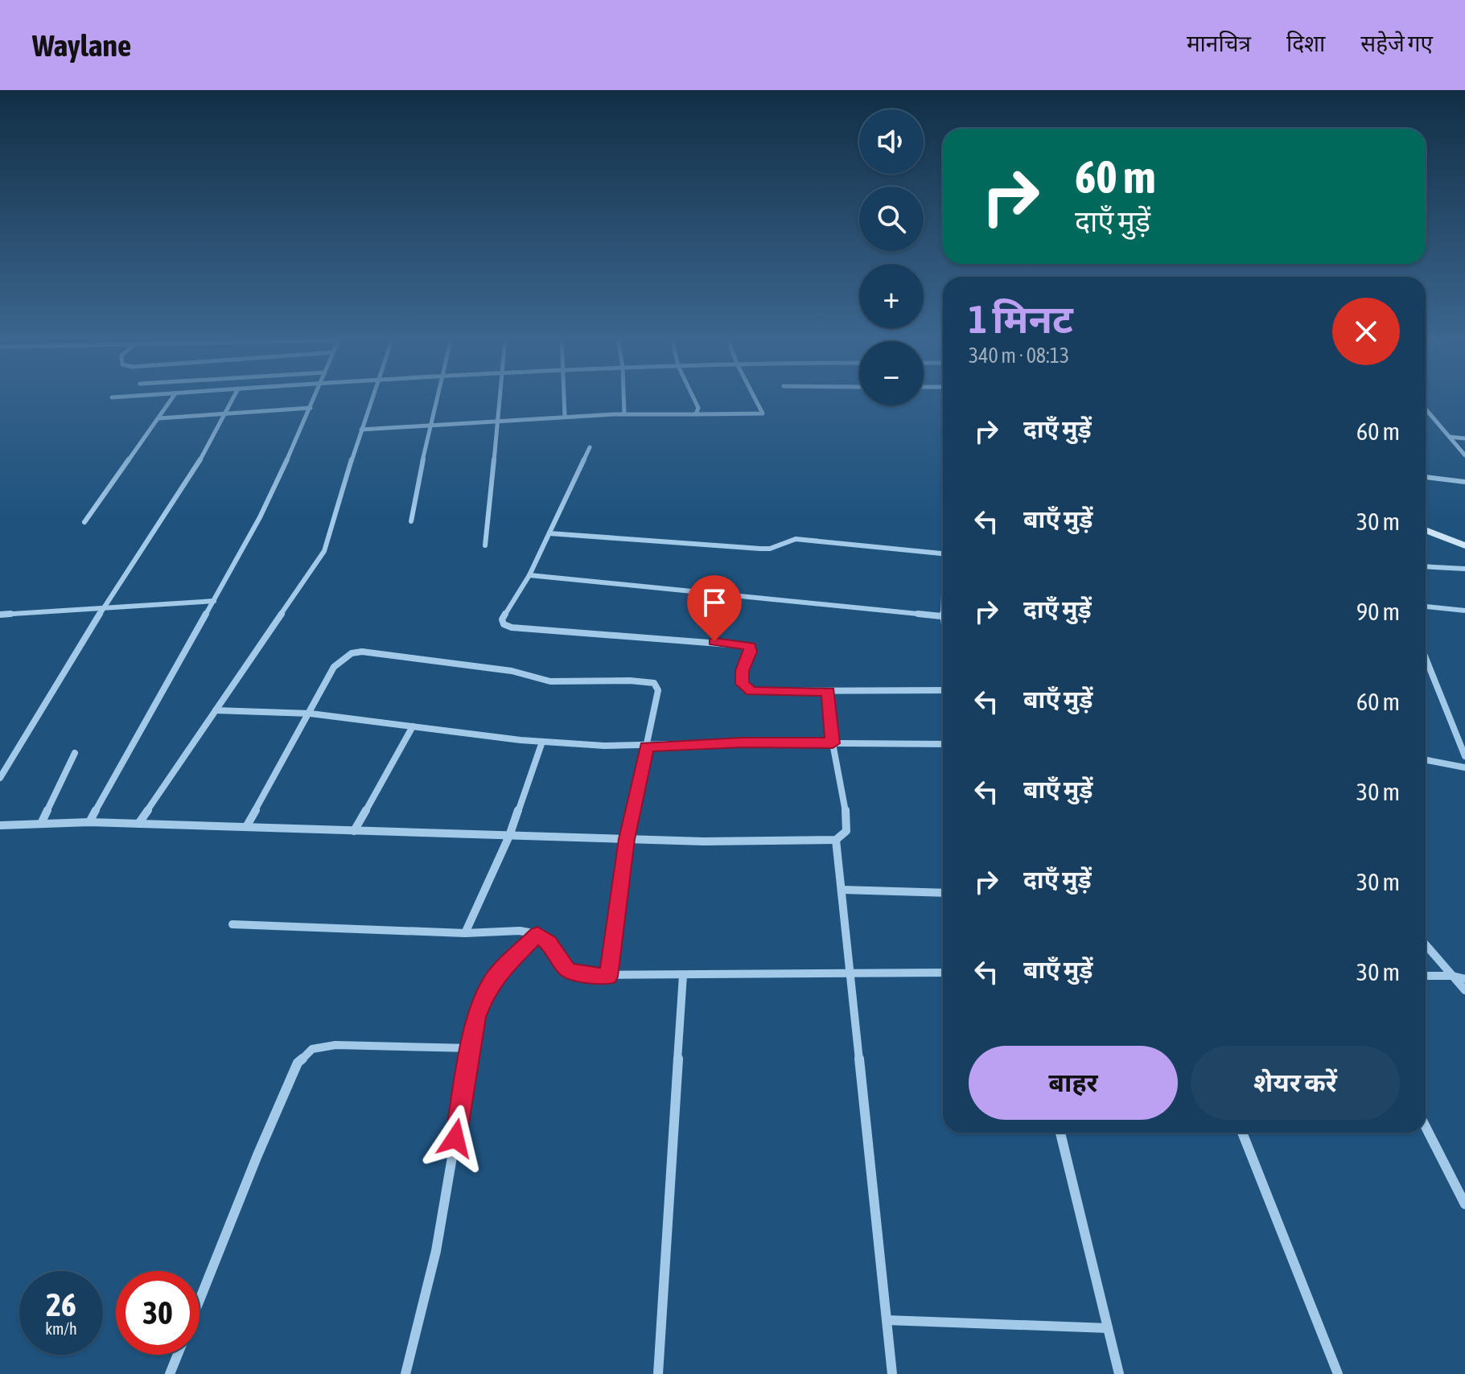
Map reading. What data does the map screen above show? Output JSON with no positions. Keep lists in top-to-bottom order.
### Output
{
  "page": {
    "header": "Waylane",
    "nav": ["मानचित्र", "दिशा", "सहेजे गए"],
    "map_buttons": ["+", "−"],
    "turn": ["60 m", "दाएँ मुड़ें"],
    "heading": ["1 मिनट", "340 m · 08:13"],
    "list": [
      {
        "name": "दाएँ मुड़ें",
        "value": "60 m"
      },
      {
        "name": "बाएँ मुड़ें",
        "value": "30 m"
      },
      {
        "name": "दाएँ मुड़ें",
        "value": "90 m"
      },
      {
        "name": "बाएँ मुड़ें",
        "value": "60 m"
      },
      {
        "name": "बाएँ मुड़ें",
        "value": "30 m"
      },
      {
        "name": "दाएँ मुड़ें",
        "value": "30 m"
      },
      {
        "name": "बाएँ मुड़ें",
        "value": "30 m"
      }
    ],
    "buttons": ["बाहर", "शेयर करें"],
    "speed": "26 km/h",
    "limit": "30"
  }
}
